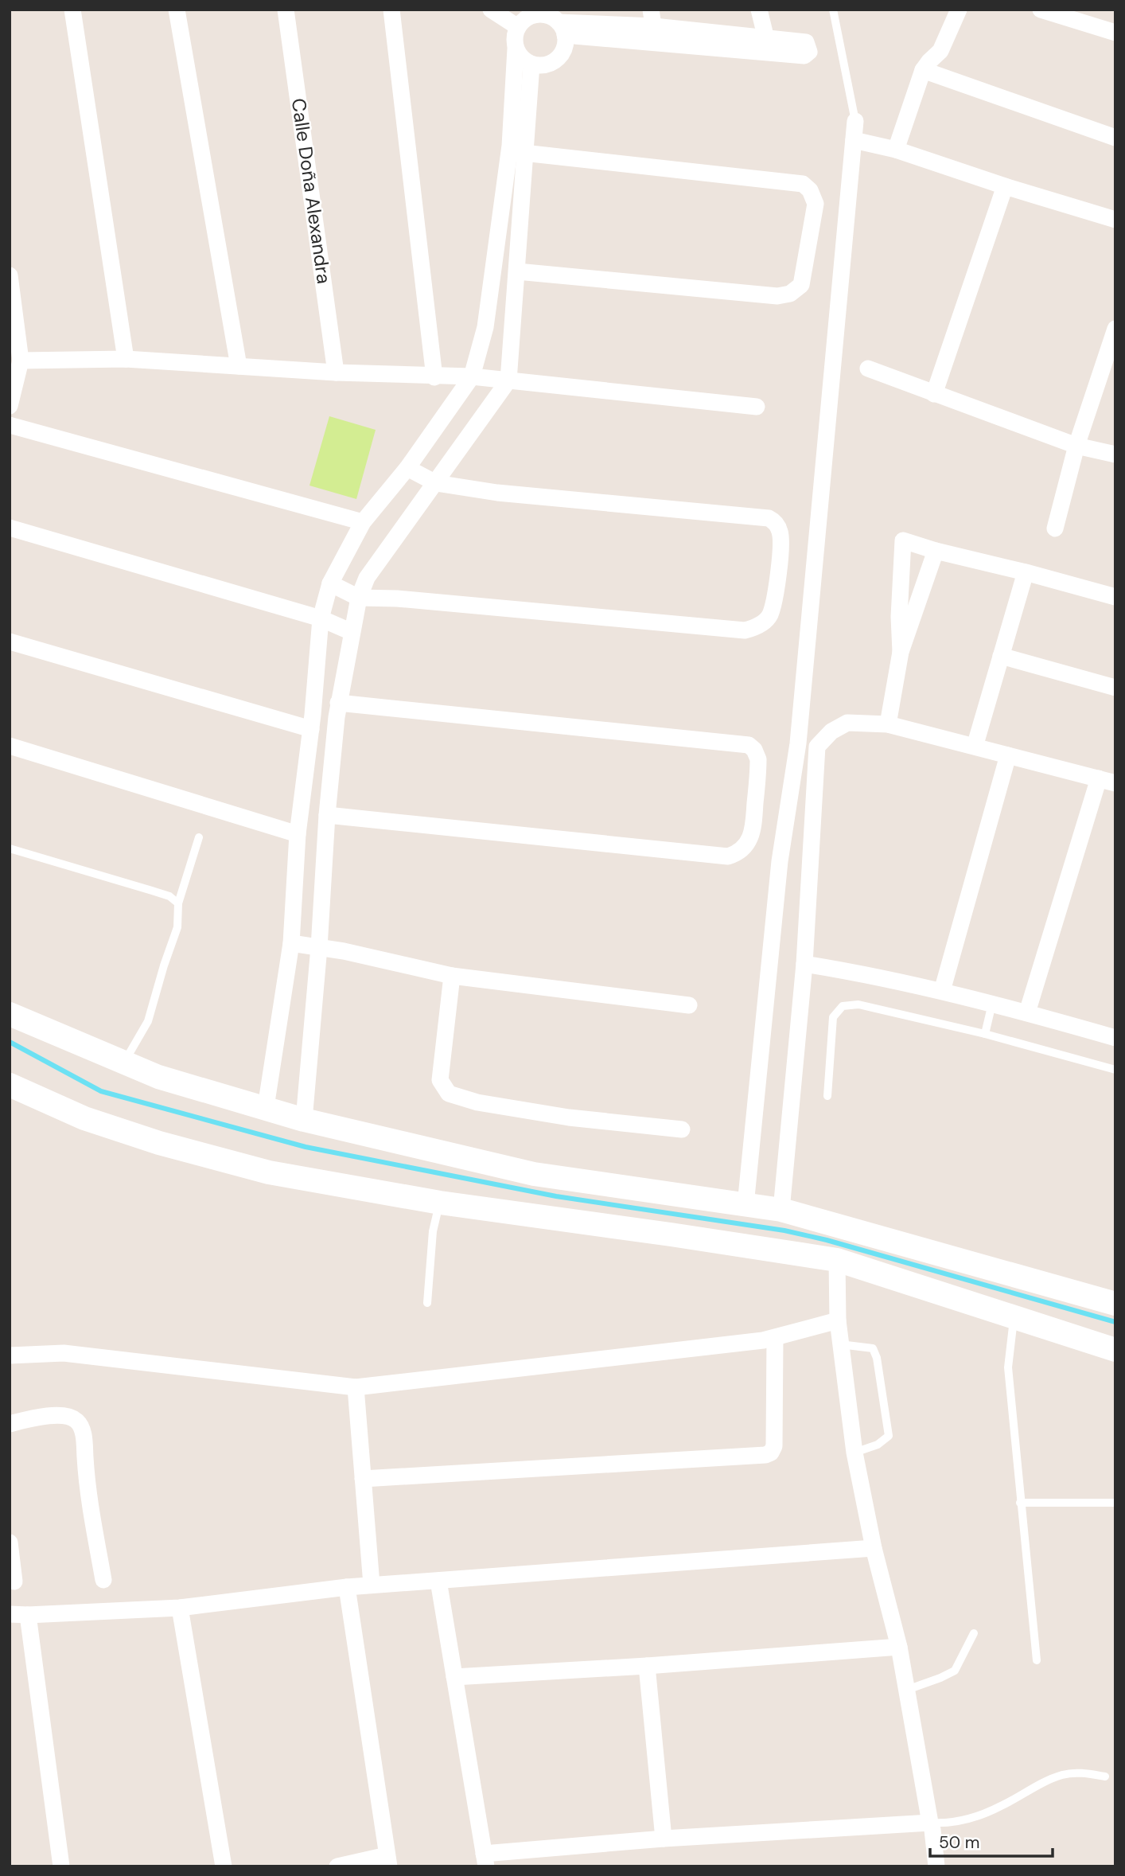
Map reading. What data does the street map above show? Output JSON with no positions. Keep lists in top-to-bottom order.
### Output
{
  "streets": {
    "street": ["Calle Doña Alexandra"]
  },
  "scale_bar": "50 m"
}
